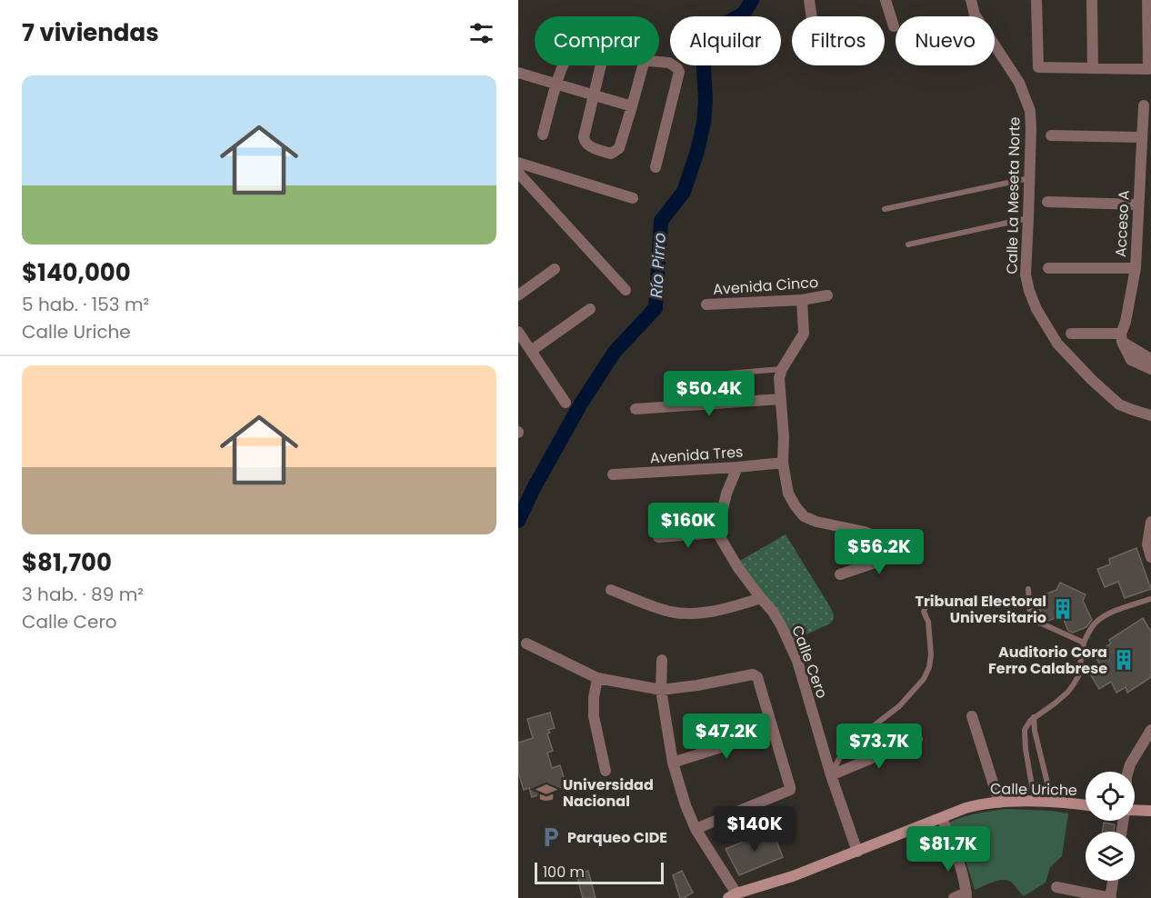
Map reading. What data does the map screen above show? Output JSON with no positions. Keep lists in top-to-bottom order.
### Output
{
  "streets": {
    "main road": ["Calle Uriche"],
    "street": [
      "Calle La Meseta Norte",
      "Acceso A",
      "Avenida Cinco",
      "Avenida Tres",
      "Calle Cero"
    ]
  },
  "crossings": [
    ["Calle Cero", "Calle Uriche"]
  ],
  "water": ["Río Pirro"],
  "places": {
    "building": ["Tribunal Electoral Universitario", "Auditorio Cora Ferro Calabrese"],
    "school or university": ["Universidad Nacional"],
    "parking": ["Parqueo CIDE"]
  },
  "scale_bar": "100 m",
  "page": {
    "heading": "7 viviendas",
    "chip": [
      "Comprar",
      "Alquilar",
      "Filtros",
      "Nuevo"
    ],
    "list": [
      {
        "name": "$140,000",
        "note": "5 hab. · 153 m² · Calle Uriche"
      },
      {
        "name": "$81,700",
        "note": "3 hab. · 89 m² · Calle Cero"
      }
    ],
    "price": [
      "$50.4K",
      "$160K",
      "$56.2K",
      "$47.2K",
      "$73.7K",
      "$140K",
      "$81.7K"
    ],
    "scale": "100 m"
  }
}
